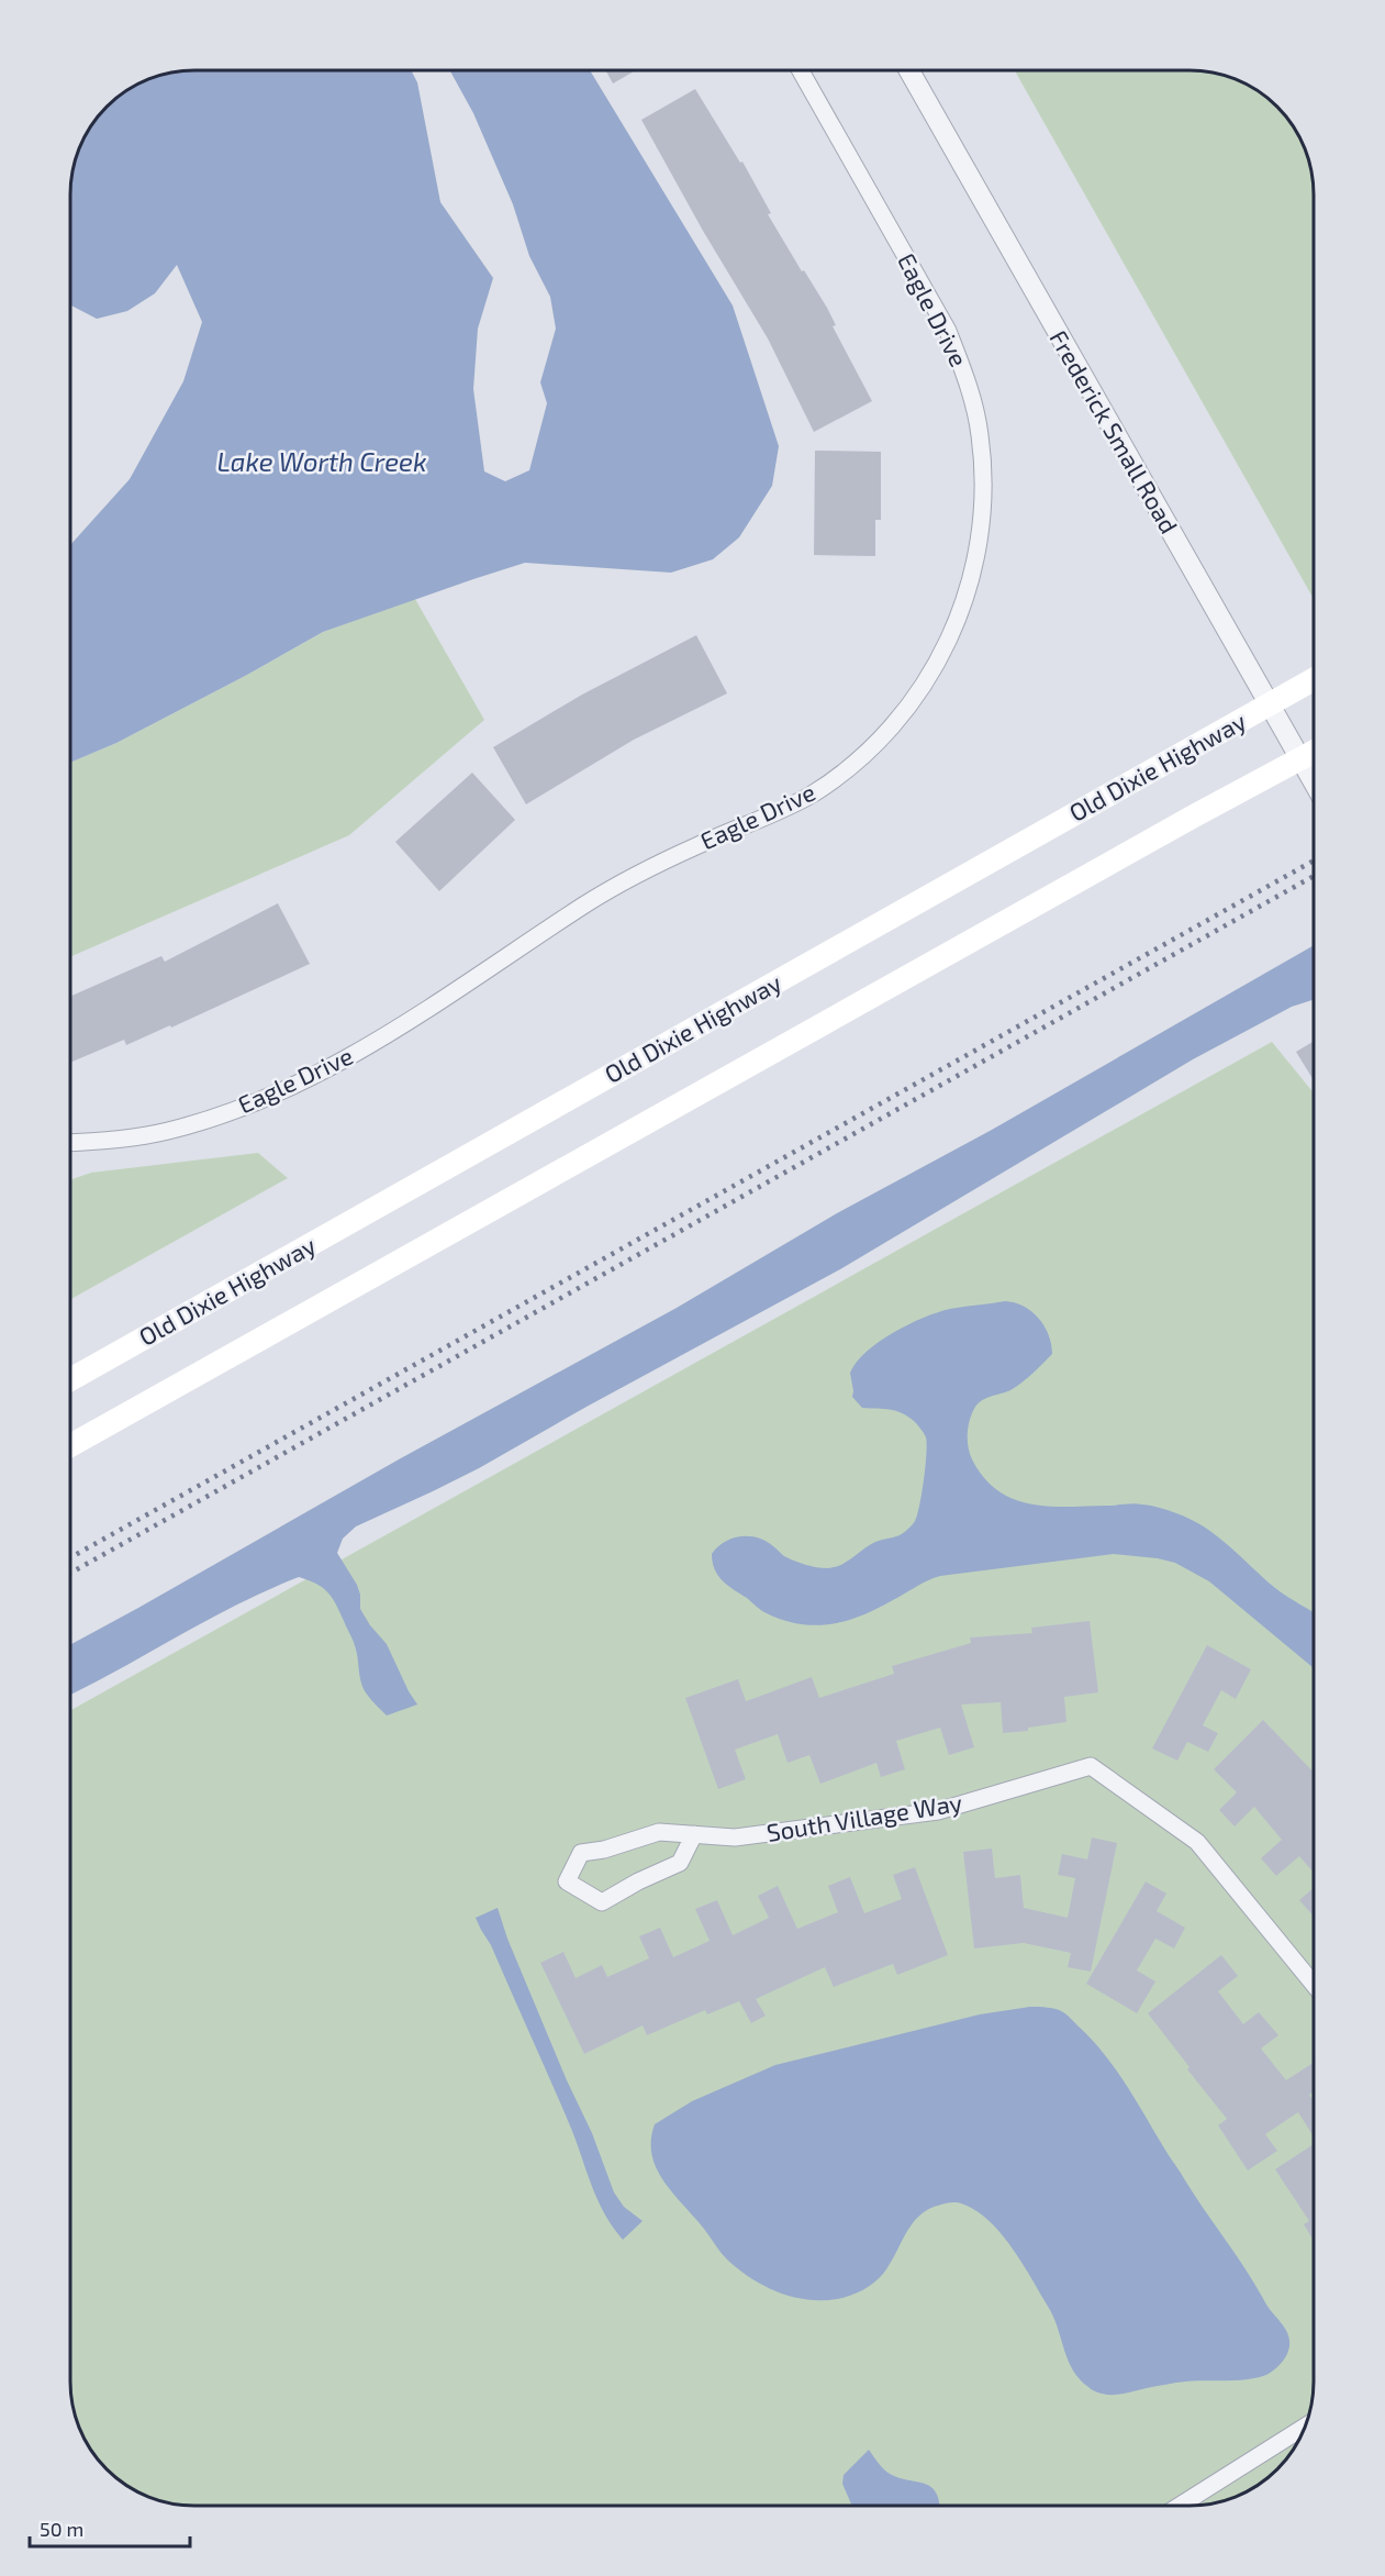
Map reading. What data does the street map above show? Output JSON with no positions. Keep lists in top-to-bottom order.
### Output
{
  "streets": {
    "main road": ["Old Dixie Highway"],
    "street": ["Eagle Drive", "Frederick Small Road", "South Village Way"]
  },
  "crossings": [
    ["Frederick Small Road", "Old Dixie Highway"]
  ],
  "water": ["Lake Worth Creek"],
  "scale_bar": "50 m"
}
